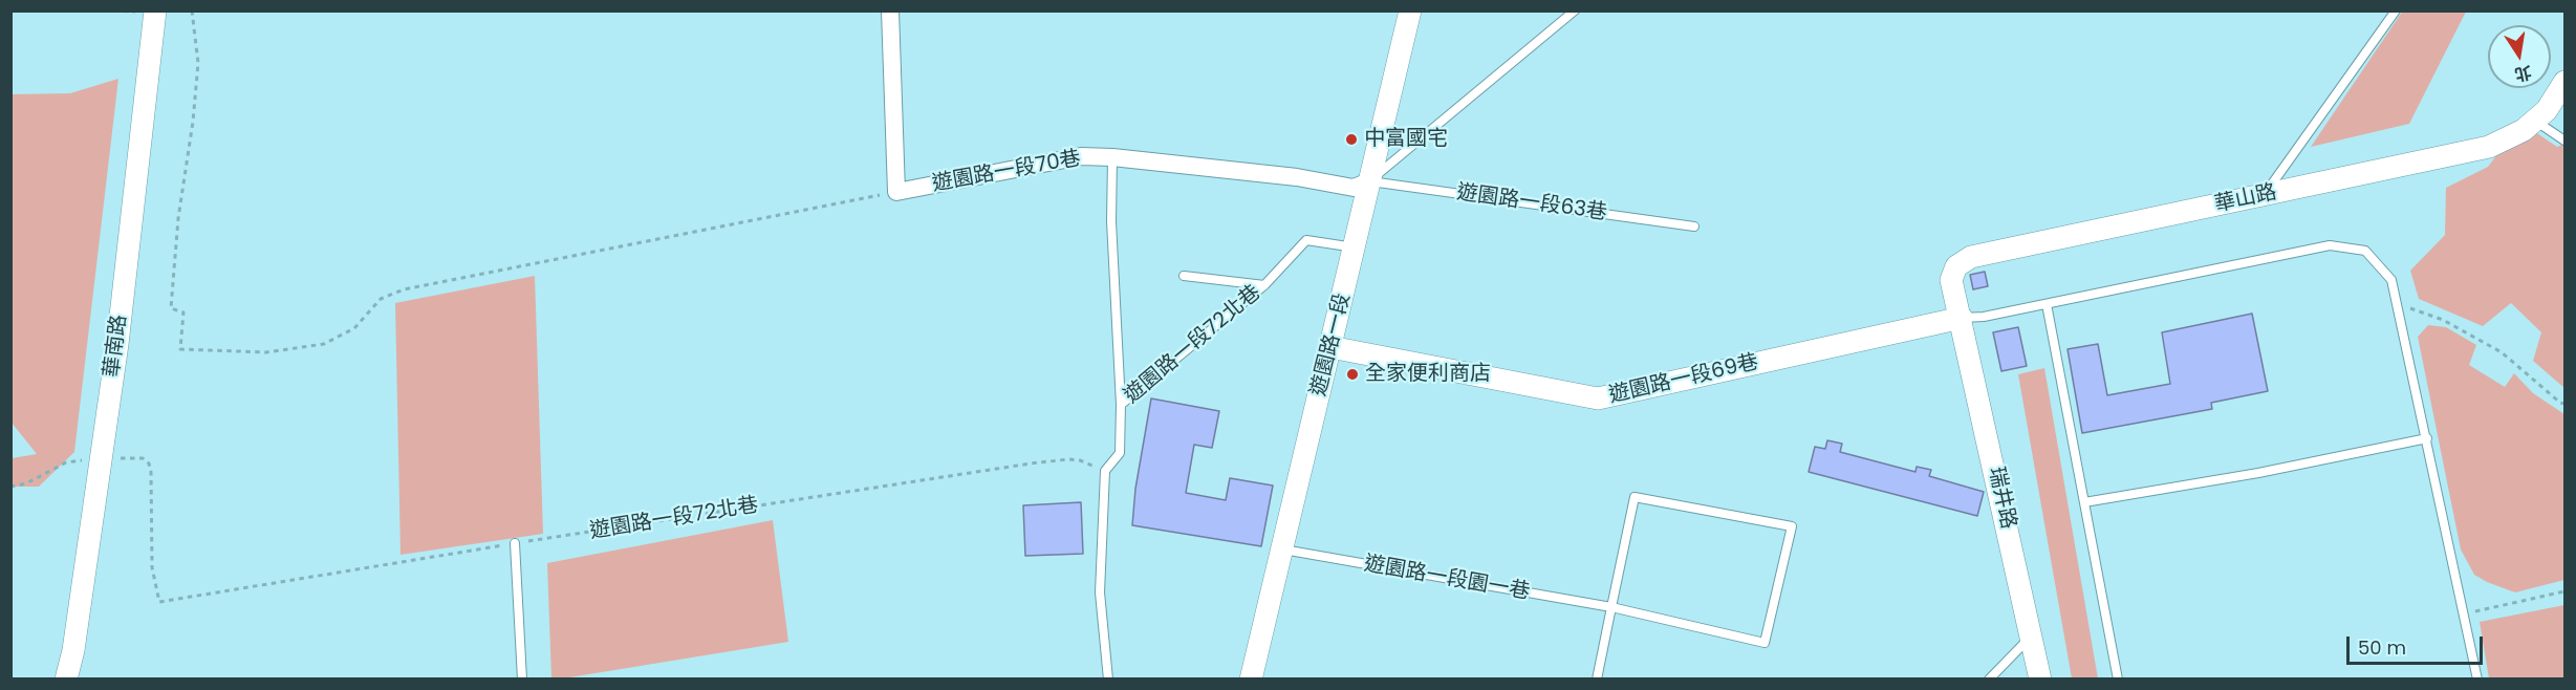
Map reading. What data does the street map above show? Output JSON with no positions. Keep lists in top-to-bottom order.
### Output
{
  "streets": {
    "street": [
      "遊園路一段70巷",
      "華山路",
      "遊園路一段",
      "華南路",
      "遊園路一段69巷",
      "瑞井路"
    ],
    "lane": ["遊園路一段63巷", "遊園路一段72北巷", "遊園路一段園一巷"]
  },
  "crossings": [
    ["遊園路一段70巷", "遊園路一段63巷"],
    ["遊園路一段70巷", "遊園路一段"],
    ["華山路", "遊園路一段69巷"],
    ["華山路", "瑞井路"],
    ["遊園路一段63巷", "遊園路一段"],
    ["遊園路一段72北巷", "遊園路一段"],
    ["遊園路一段72北巷", "華南路"],
    ["遊園路一段", "遊園路一段69巷"],
    ["遊園路一段", "遊園路一段園一巷"],
    ["遊園路一段69巷", "瑞井路"]
  ],
  "places": ["中富國宅", "全家便利商店"],
  "scale_bar": "50 m",
  "north": "bottom"
}
